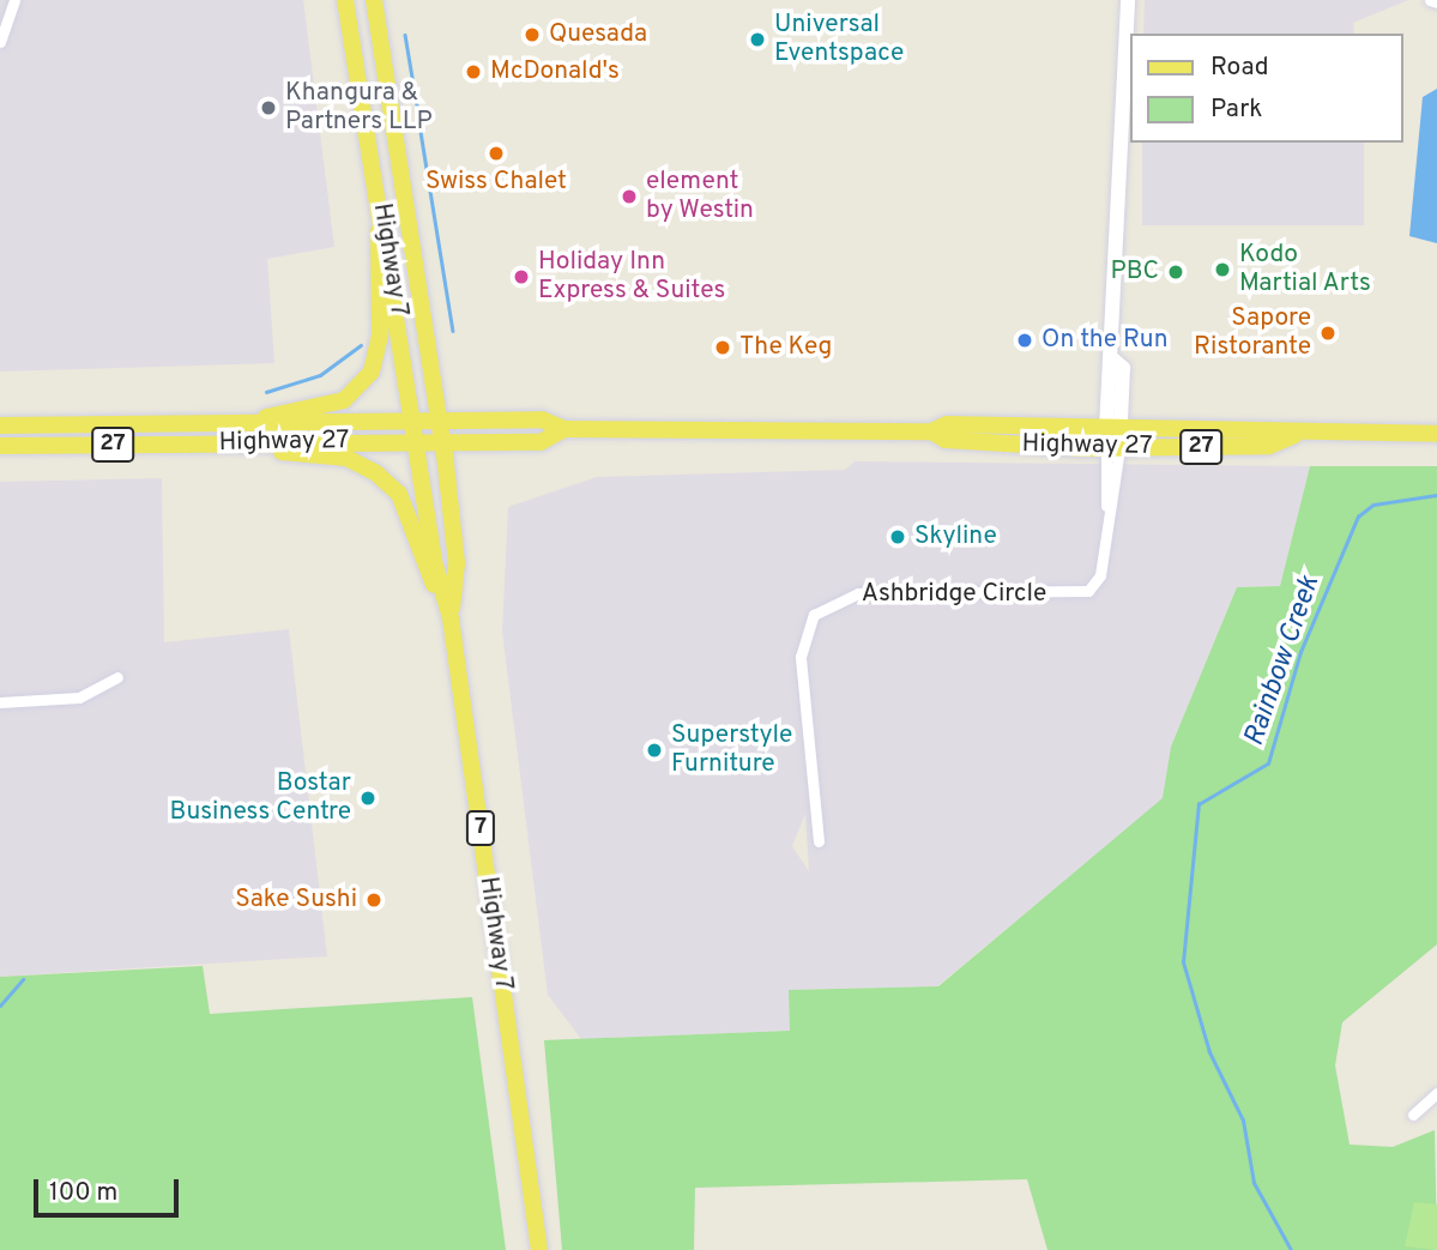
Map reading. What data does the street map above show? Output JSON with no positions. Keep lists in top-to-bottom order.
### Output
{
  "streets": {
    "main road": [
      "Highway 7",
      "Highway 27",
      "27",
      "7"
    ],
    "street": ["Ashbridge Circle"]
  },
  "crossings": [
    ["Highway 7", "Highway 27"],
    ["Highway 27", "Ashbridge Circle"]
  ],
  "water": ["Rainbow Creek"],
  "places": [
    "Quesada",
    "Universal Eventspace",
    "McDonald's",
    "Khangura & Partners LLP",
    "Swiss Chalet",
    "element by Westin",
    "Kodo Martial Arts",
    "PBC",
    "Holiday Inn Express & Suites",
    "Sapore Ristorante",
    "On the Run",
    "The Keg",
    "Skyline",
    "Superstyle Furniture",
    "Bostar Business Centre",
    "Sake Sushi"
  ],
  "legend": ["Road", "Park"],
  "scale_bar": "100 m"
}
